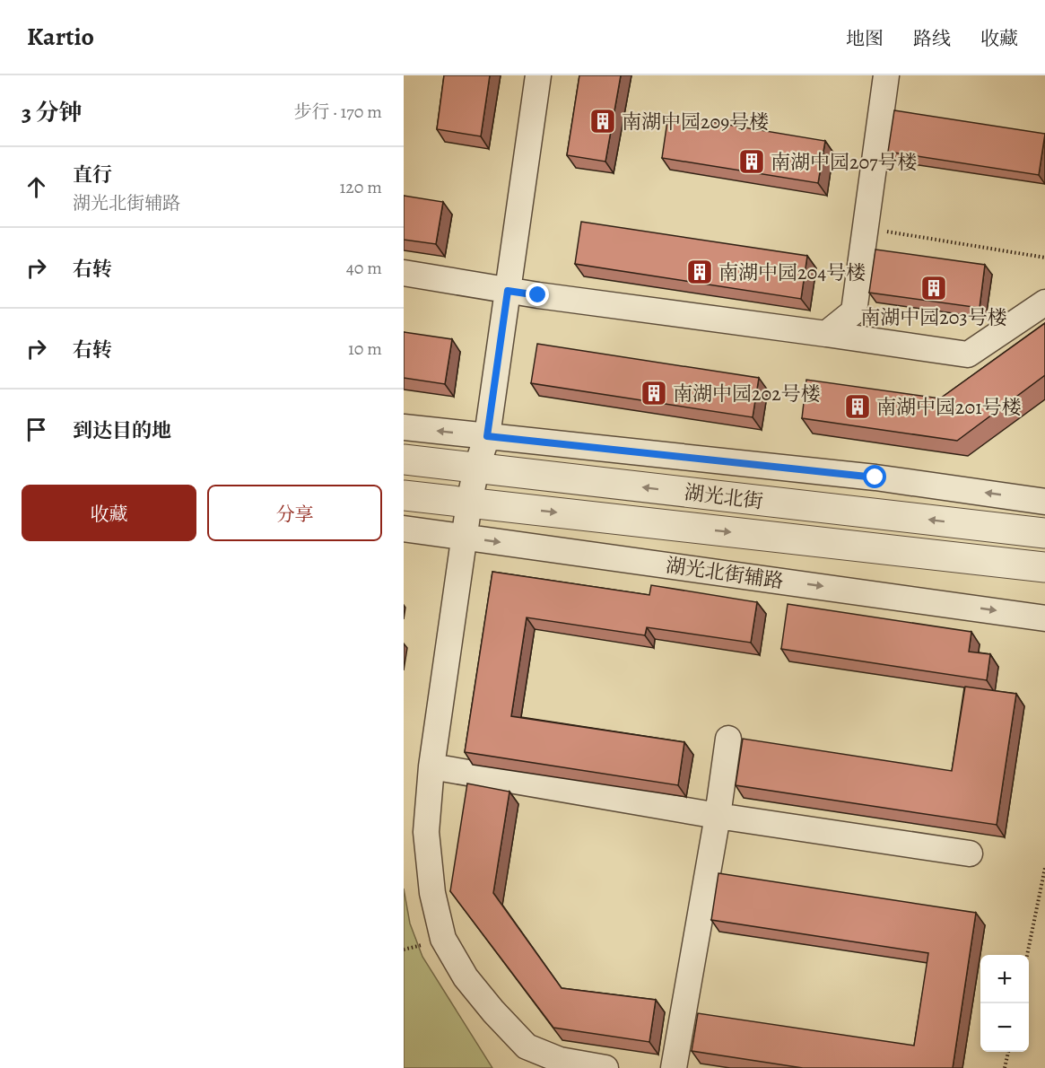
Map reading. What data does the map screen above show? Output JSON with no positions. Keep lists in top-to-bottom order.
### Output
{
  "streets": {
    "street": ["湖光北街", "湖光北街辅路"]
  },
  "places": {
    "building": [
      "南湖中园209号楼",
      "南湖中园207号楼",
      "南湖中园204号楼",
      "南湖中园203号楼",
      "南湖中园202号楼",
      "南湖中园201号楼"
    ]
  },
  "page": {
    "header": "Kartio",
    "nav": ["地图", "路线", "收藏"],
    "heading": ["3 分钟", "步行 · 170 m"],
    "list": [
      ["直行", "湖光北街辅路", "120 m"],
      ["右转", "40 m"],
      ["右转", "10 m"],
      "到达目的地"
    ],
    "buttons": ["收藏", "分享"],
    "map_buttons": ["+", "−"]
  }
}
